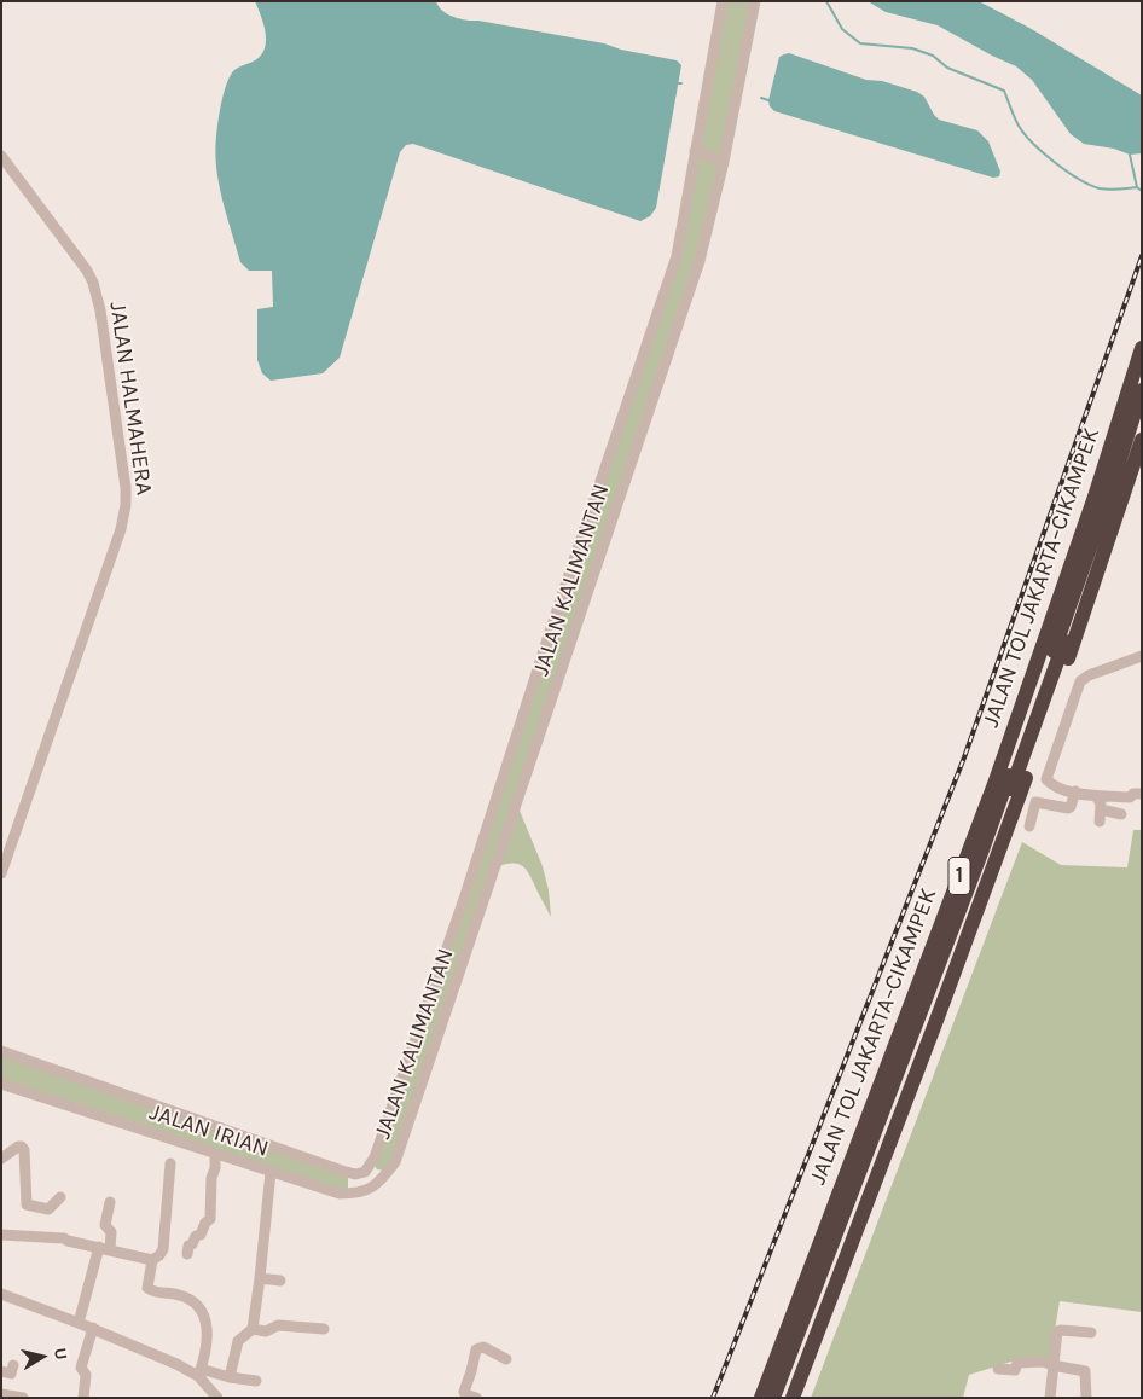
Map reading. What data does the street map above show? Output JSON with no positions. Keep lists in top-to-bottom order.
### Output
{
  "streets": {
    "highway": ["JALAN TOL JAKARTA–CIKAMPEK", "1"],
    "street": ["JALAN HALMAHERA", "JALAN KALIMANTAN", "JALAN IRIAN"]
  },
  "crossings": [
    ["JALAN KALIMANTAN", "JALAN IRIAN"]
  ],
  "north": "right"
}
